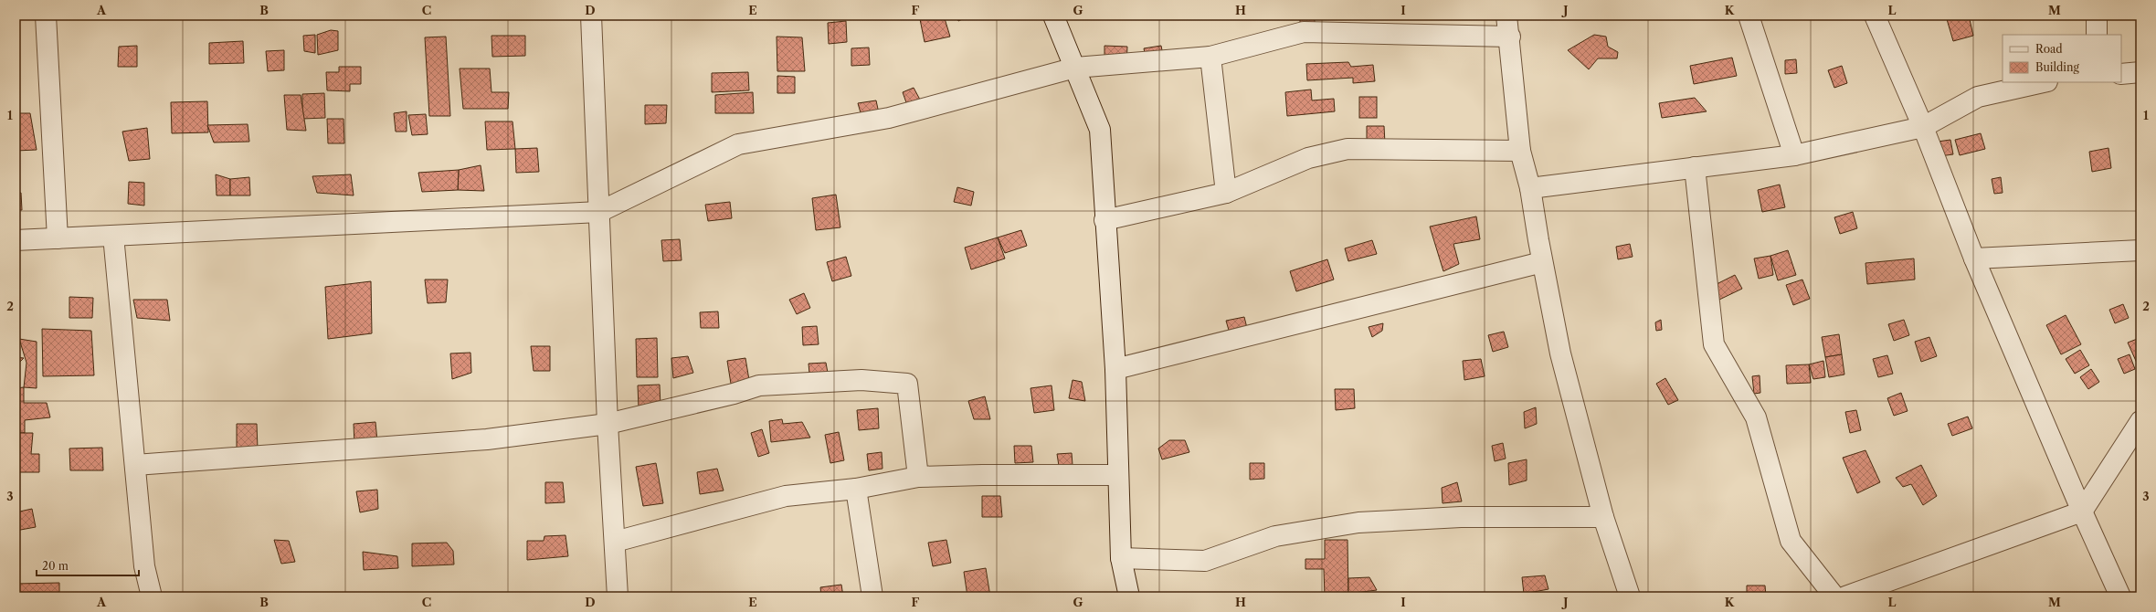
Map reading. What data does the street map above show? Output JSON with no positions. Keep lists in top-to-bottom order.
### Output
{
  "legend": ["Road", "Building"],
  "scale_bar": "20 m",
  "grid": {
    "columns": [
      "A",
      "B",
      "C",
      "D",
      "E",
      "F",
      "G",
      "H",
      "I",
      "J",
      "K",
      "L",
      "M"
    ],
    "rows": ["1", "2", "3"]
  }
}
